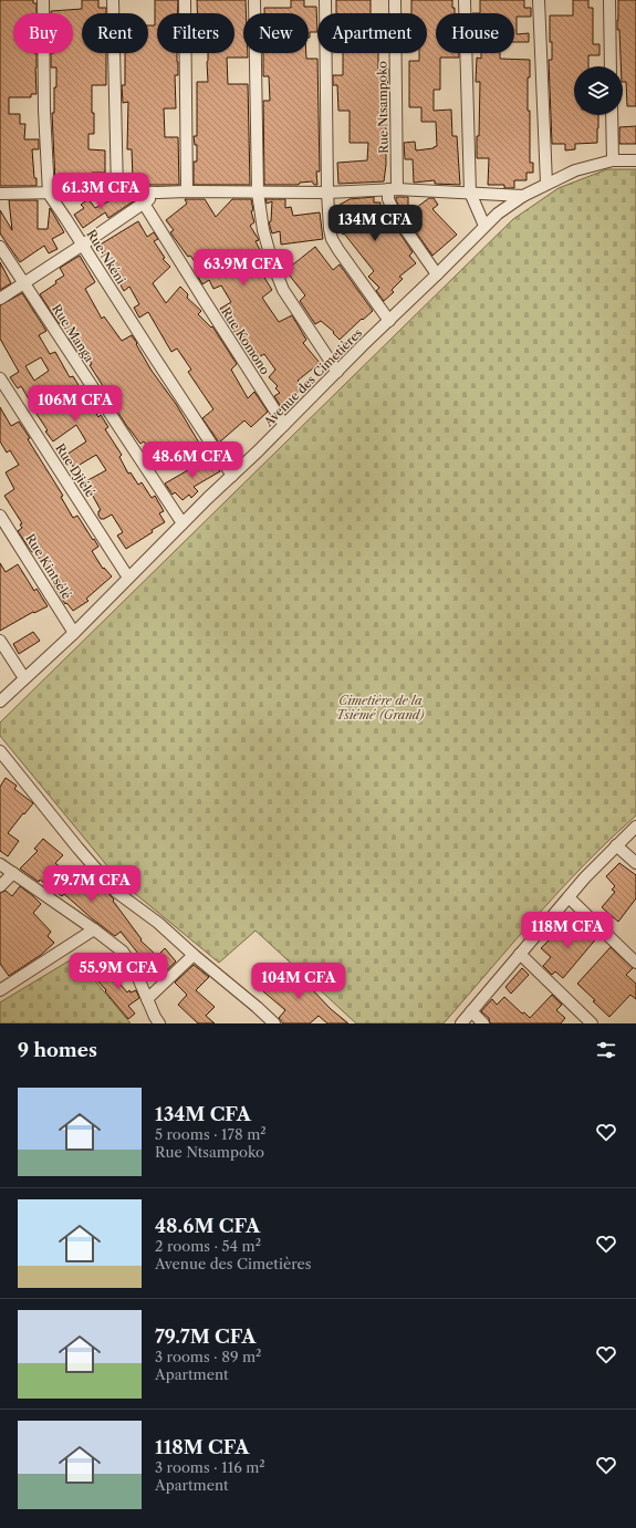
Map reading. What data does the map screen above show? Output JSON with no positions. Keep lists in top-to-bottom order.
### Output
{
  "streets": {
    "street": [
      "Rue Ntsampoko",
      "Rue Nkéni",
      "Rue Manga",
      "Rue Komono",
      "Avenue des Cimetières",
      "Rue Djiélé",
      "Rue Kintsélé"
    ]
  },
  "crossings": [
    ["Rue Ntsampoko", "Avenue des Cimetières"],
    ["Rue Nkéni", "Avenue des Cimetières"],
    ["Rue Manga", "Avenue des Cimetières"],
    ["Rue Komono", "Avenue des Cimetières"],
    ["Avenue des Cimetières", "Rue Djiélé"],
    ["Avenue des Cimetières", "Rue Kintsélé"]
  ],
  "parks": ["Cimetière de la Tsiémé (Grand)"],
  "page": {
    "chip": [
      "Buy",
      "Rent",
      "Filters",
      "New",
      "Apartment",
      "House"
    ],
    "price": [
      "61.3M CFA",
      "134M CFA",
      "63.9M CFA",
      "106M CFA",
      "48.6M CFA",
      "79.7M CFA",
      "118M CFA",
      "55.9M CFA",
      "104M CFA"
    ],
    "heading": "9 homes",
    "list": [
      {
        "name": "134M CFA",
        "note": "5 rooms · 178 m² · Rue Ntsampoko"
      },
      {
        "name": "48.6M CFA",
        "note": "2 rooms · 54 m² · Avenue des Cimetières"
      },
      {
        "name": "79.7M CFA",
        "note": "3 rooms · 89 m² · Apartment"
      },
      {
        "name": "118M CFA",
        "note": "3 rooms · 116 m² · Apartment"
      }
    ]
  }
}
